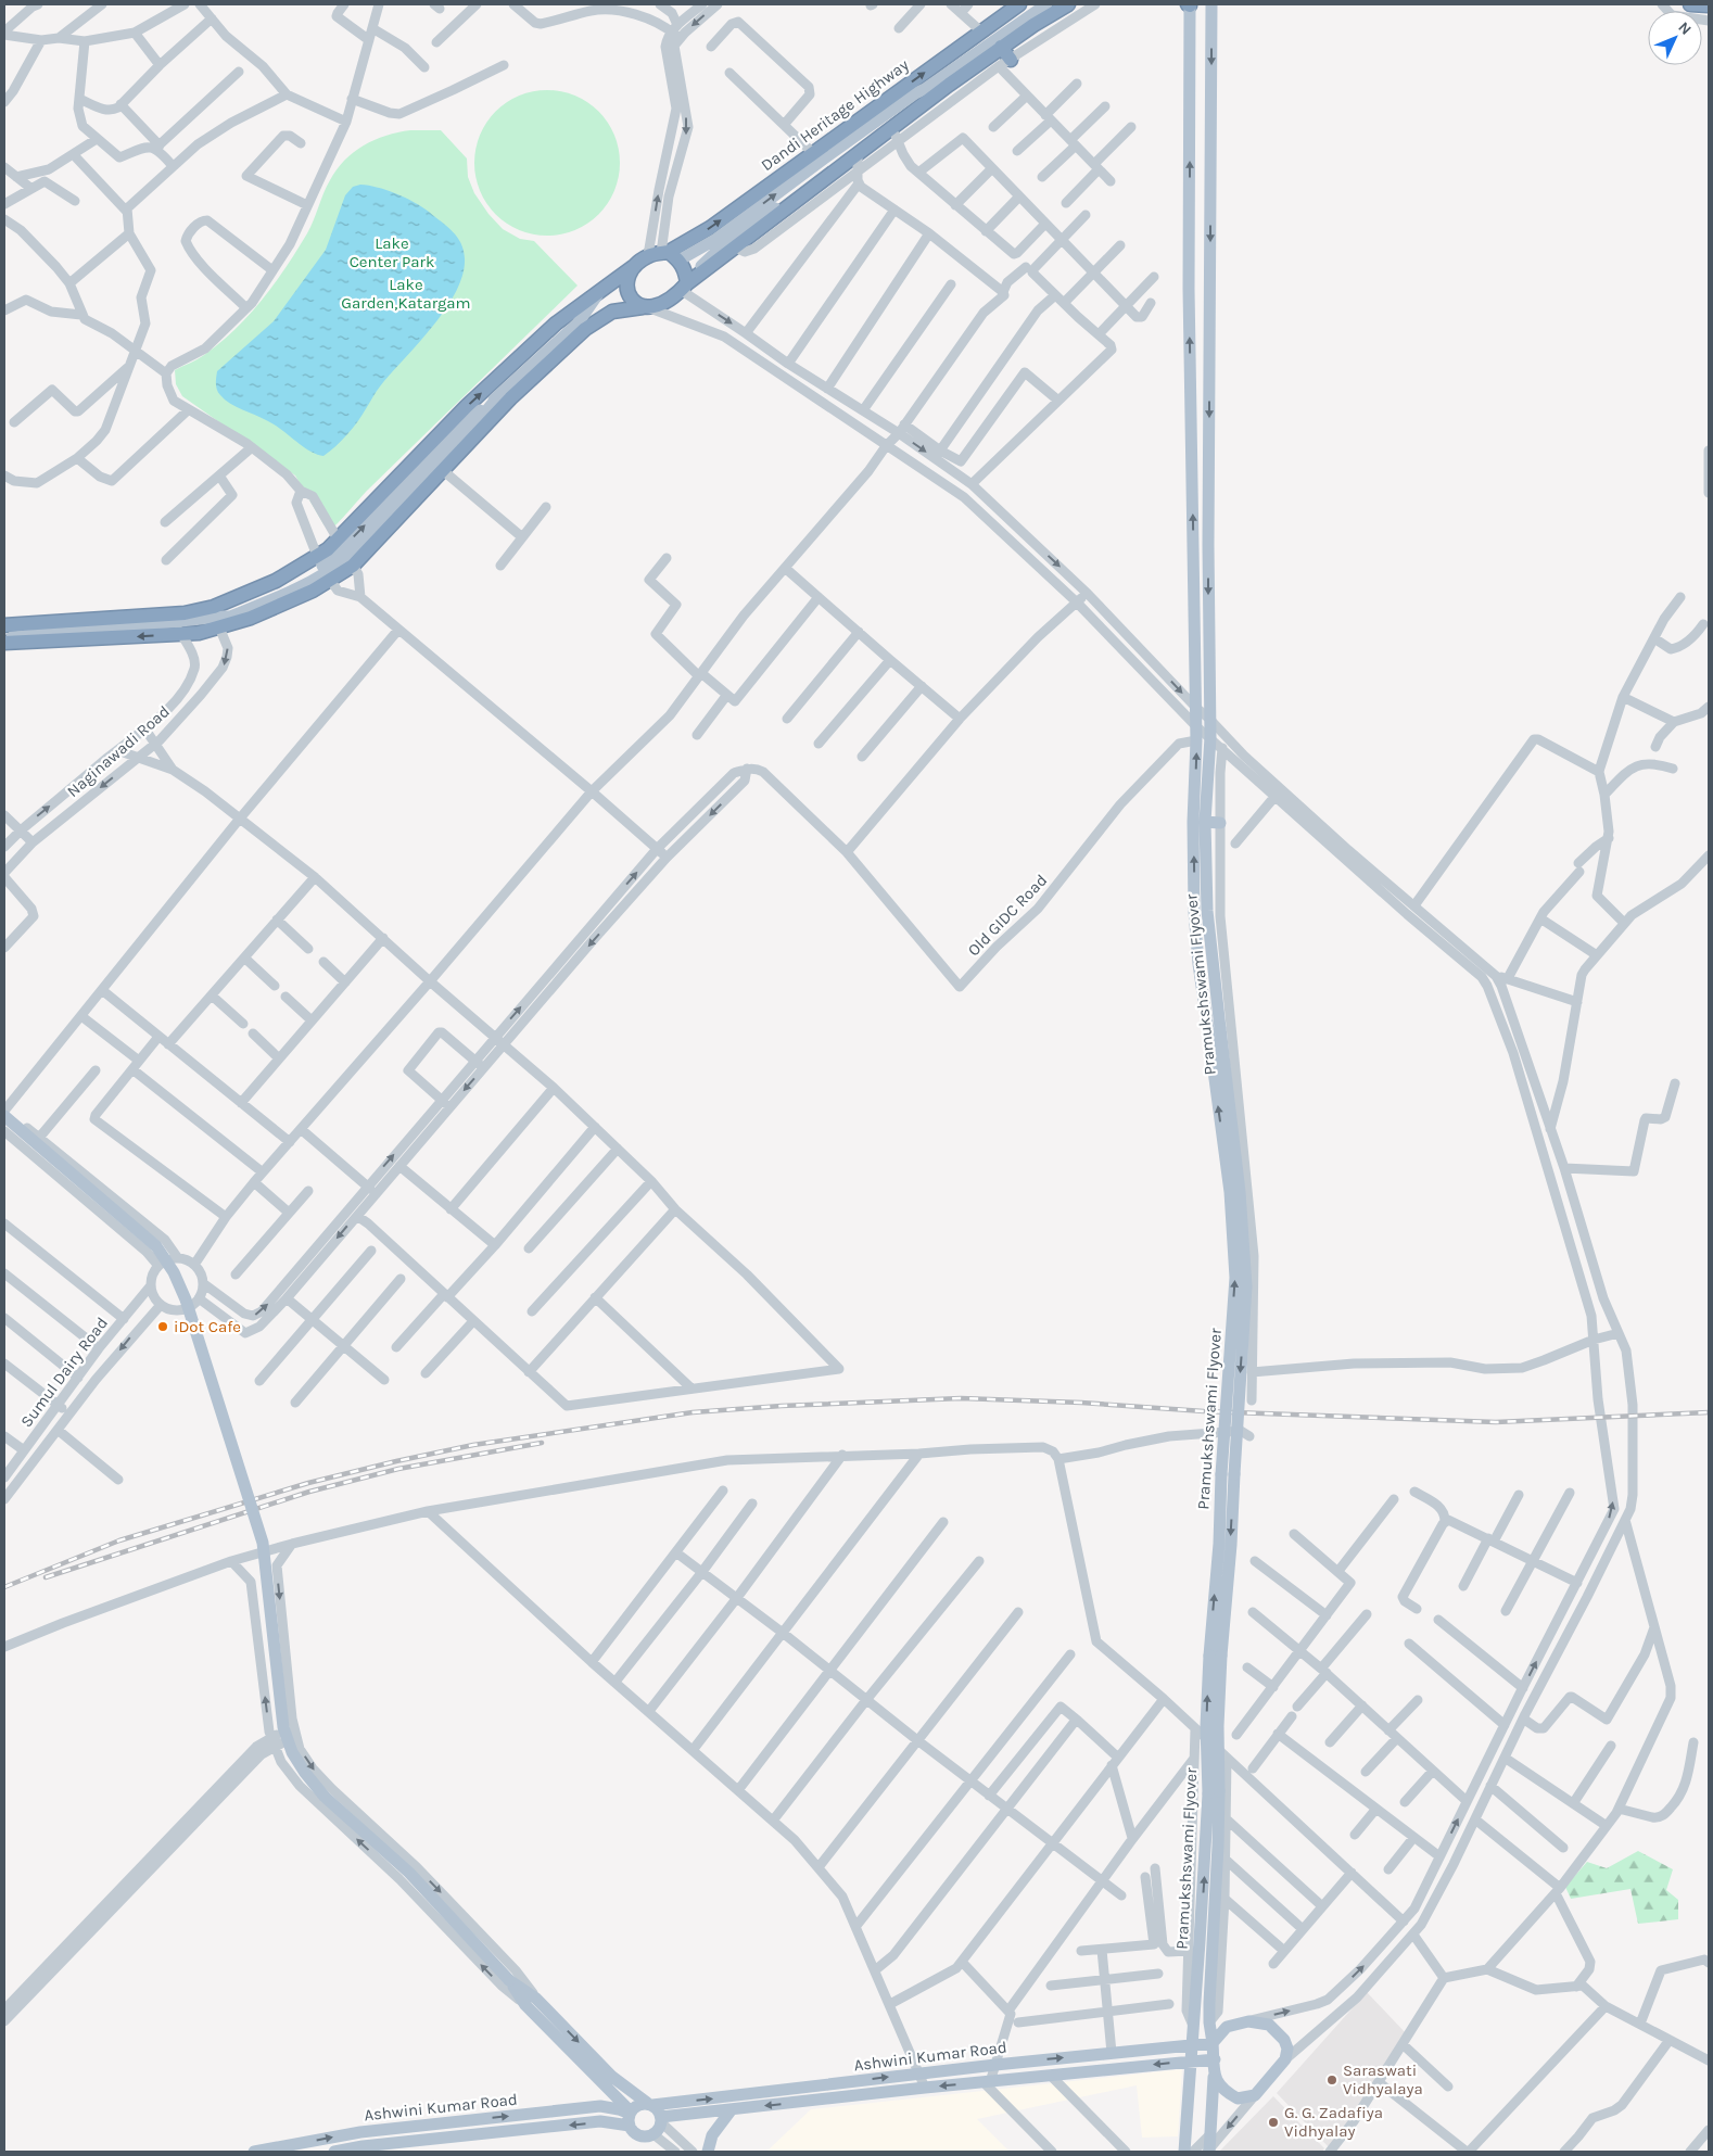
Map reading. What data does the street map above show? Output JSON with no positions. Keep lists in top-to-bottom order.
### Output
{
  "streets": {
    "highway": ["Dandi Heritage Highway"],
    "main road": ["Pramukshswami Flyover", "Ashwini Kumar Road"],
    "street": ["Naginawadi Road", "Old GIDC Road", "Sumul Dairy Road"]
  },
  "crossings": [
    ["Old GIDC Road", "Pramukshswami Flyover"],
    ["Pramukshswami Flyover", "Ashwini Kumar Road"]
  ],
  "parks": ["Lake Center Park", "Lake Garden,Katargam"],
  "places": ["iDot Cafe", "Saraswati Vidhyalaya", "G. G. Zadafiya Vidhyalay"],
  "north": "top right"
}
